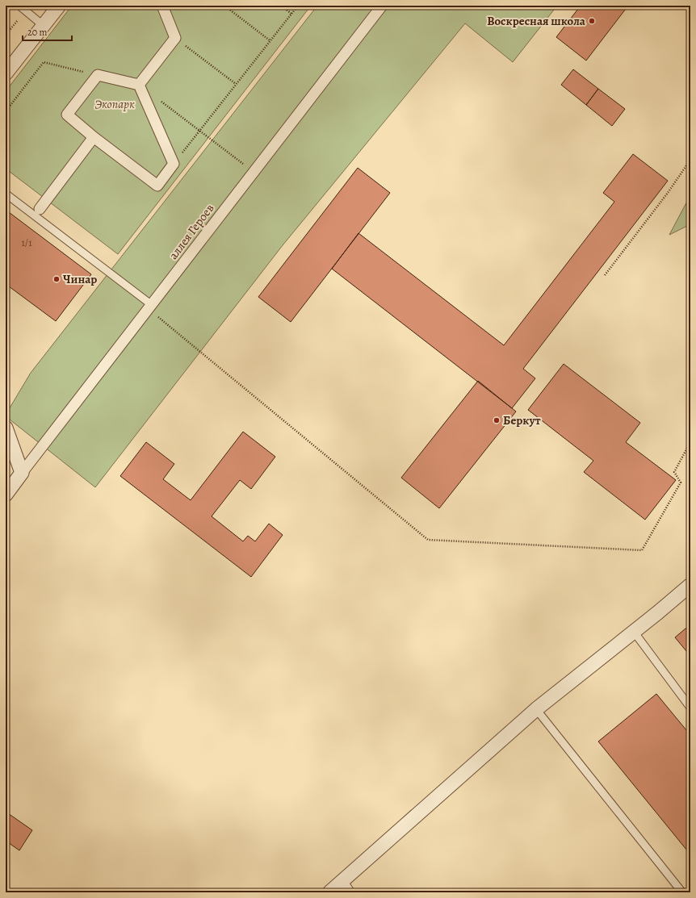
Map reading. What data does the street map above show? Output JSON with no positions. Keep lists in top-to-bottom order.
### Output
{
  "streets": {
    "street": ["аллея Героев"]
  },
  "parks": ["Экопарк"],
  "places": ["Воскресная школа", "Чинар", "Беркут"],
  "house_numbers": ["1/1"],
  "scale_bar": "20 m"
}
